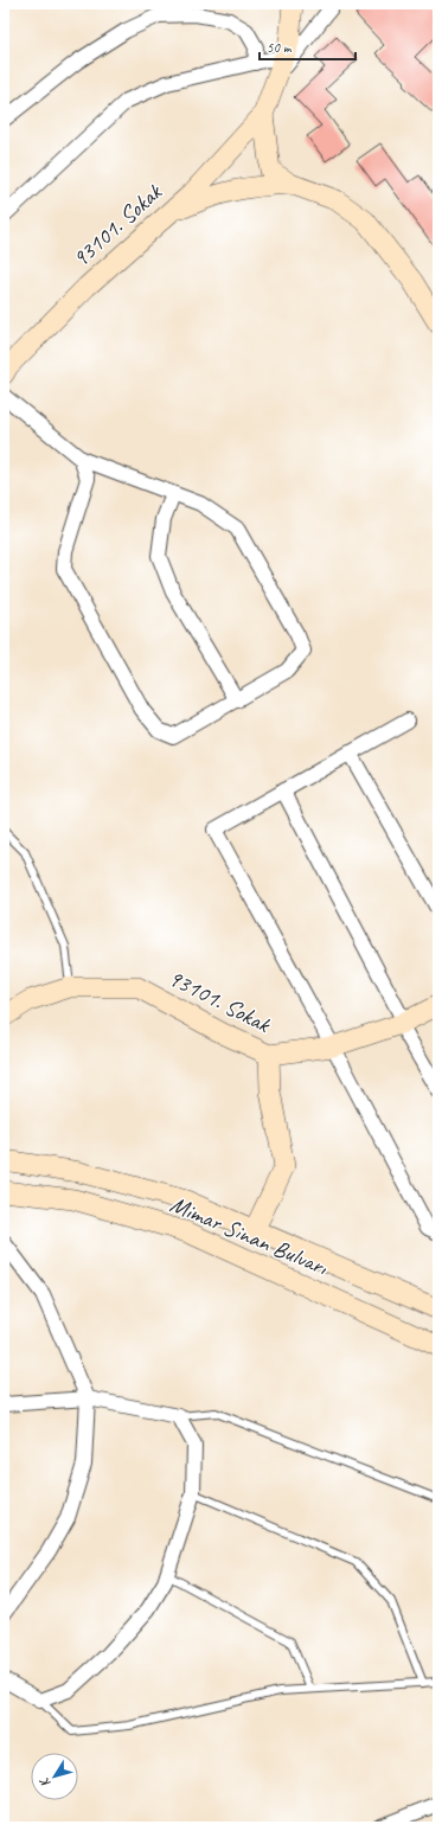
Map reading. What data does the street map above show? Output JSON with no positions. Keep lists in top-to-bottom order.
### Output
{
  "streets": {
    "street": ["93101. Sokak", "Mimar Sinan Bulvarı"]
  },
  "scale_bar": "50 m",
  "north": "bottom left"
}
